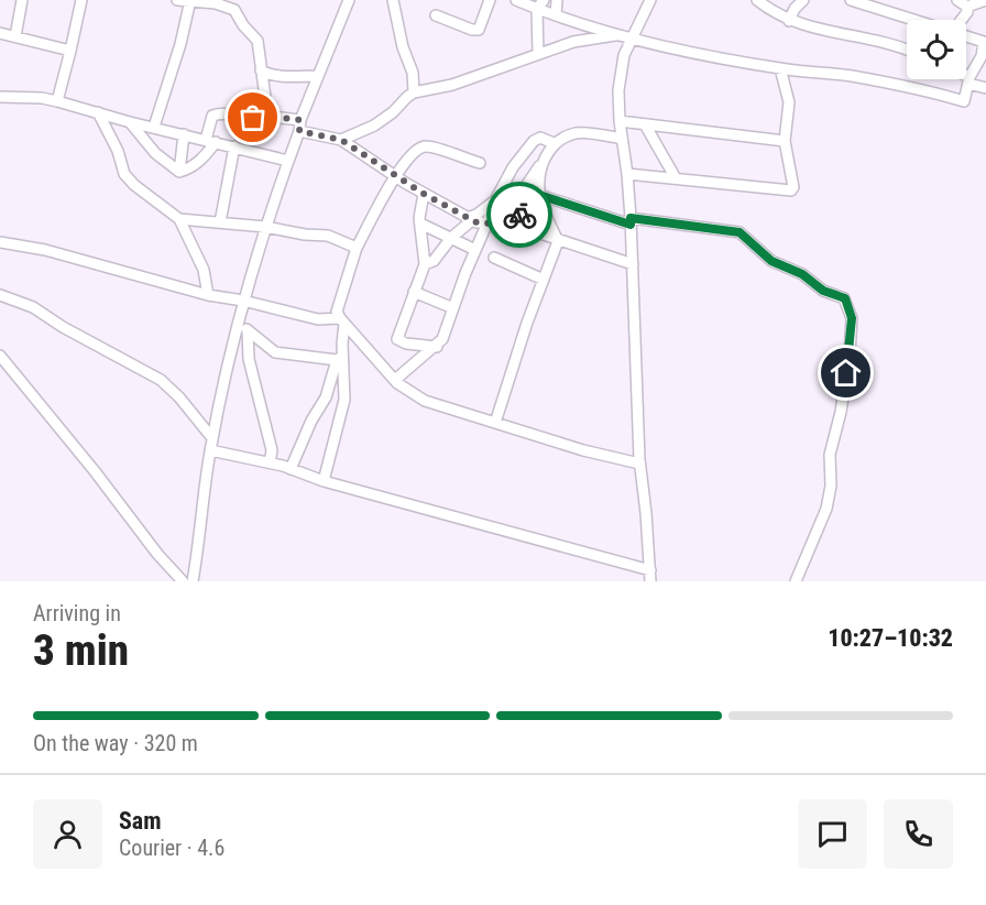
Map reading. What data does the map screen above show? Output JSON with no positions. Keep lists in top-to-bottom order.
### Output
{
  "page": {
    "heading": ["3 min", "Arriving in", "10:27–10:32"],
    "panel": ["Sam", "Courier · 4.6"],
    "bar": "On the way · 320 m"
  }
}
